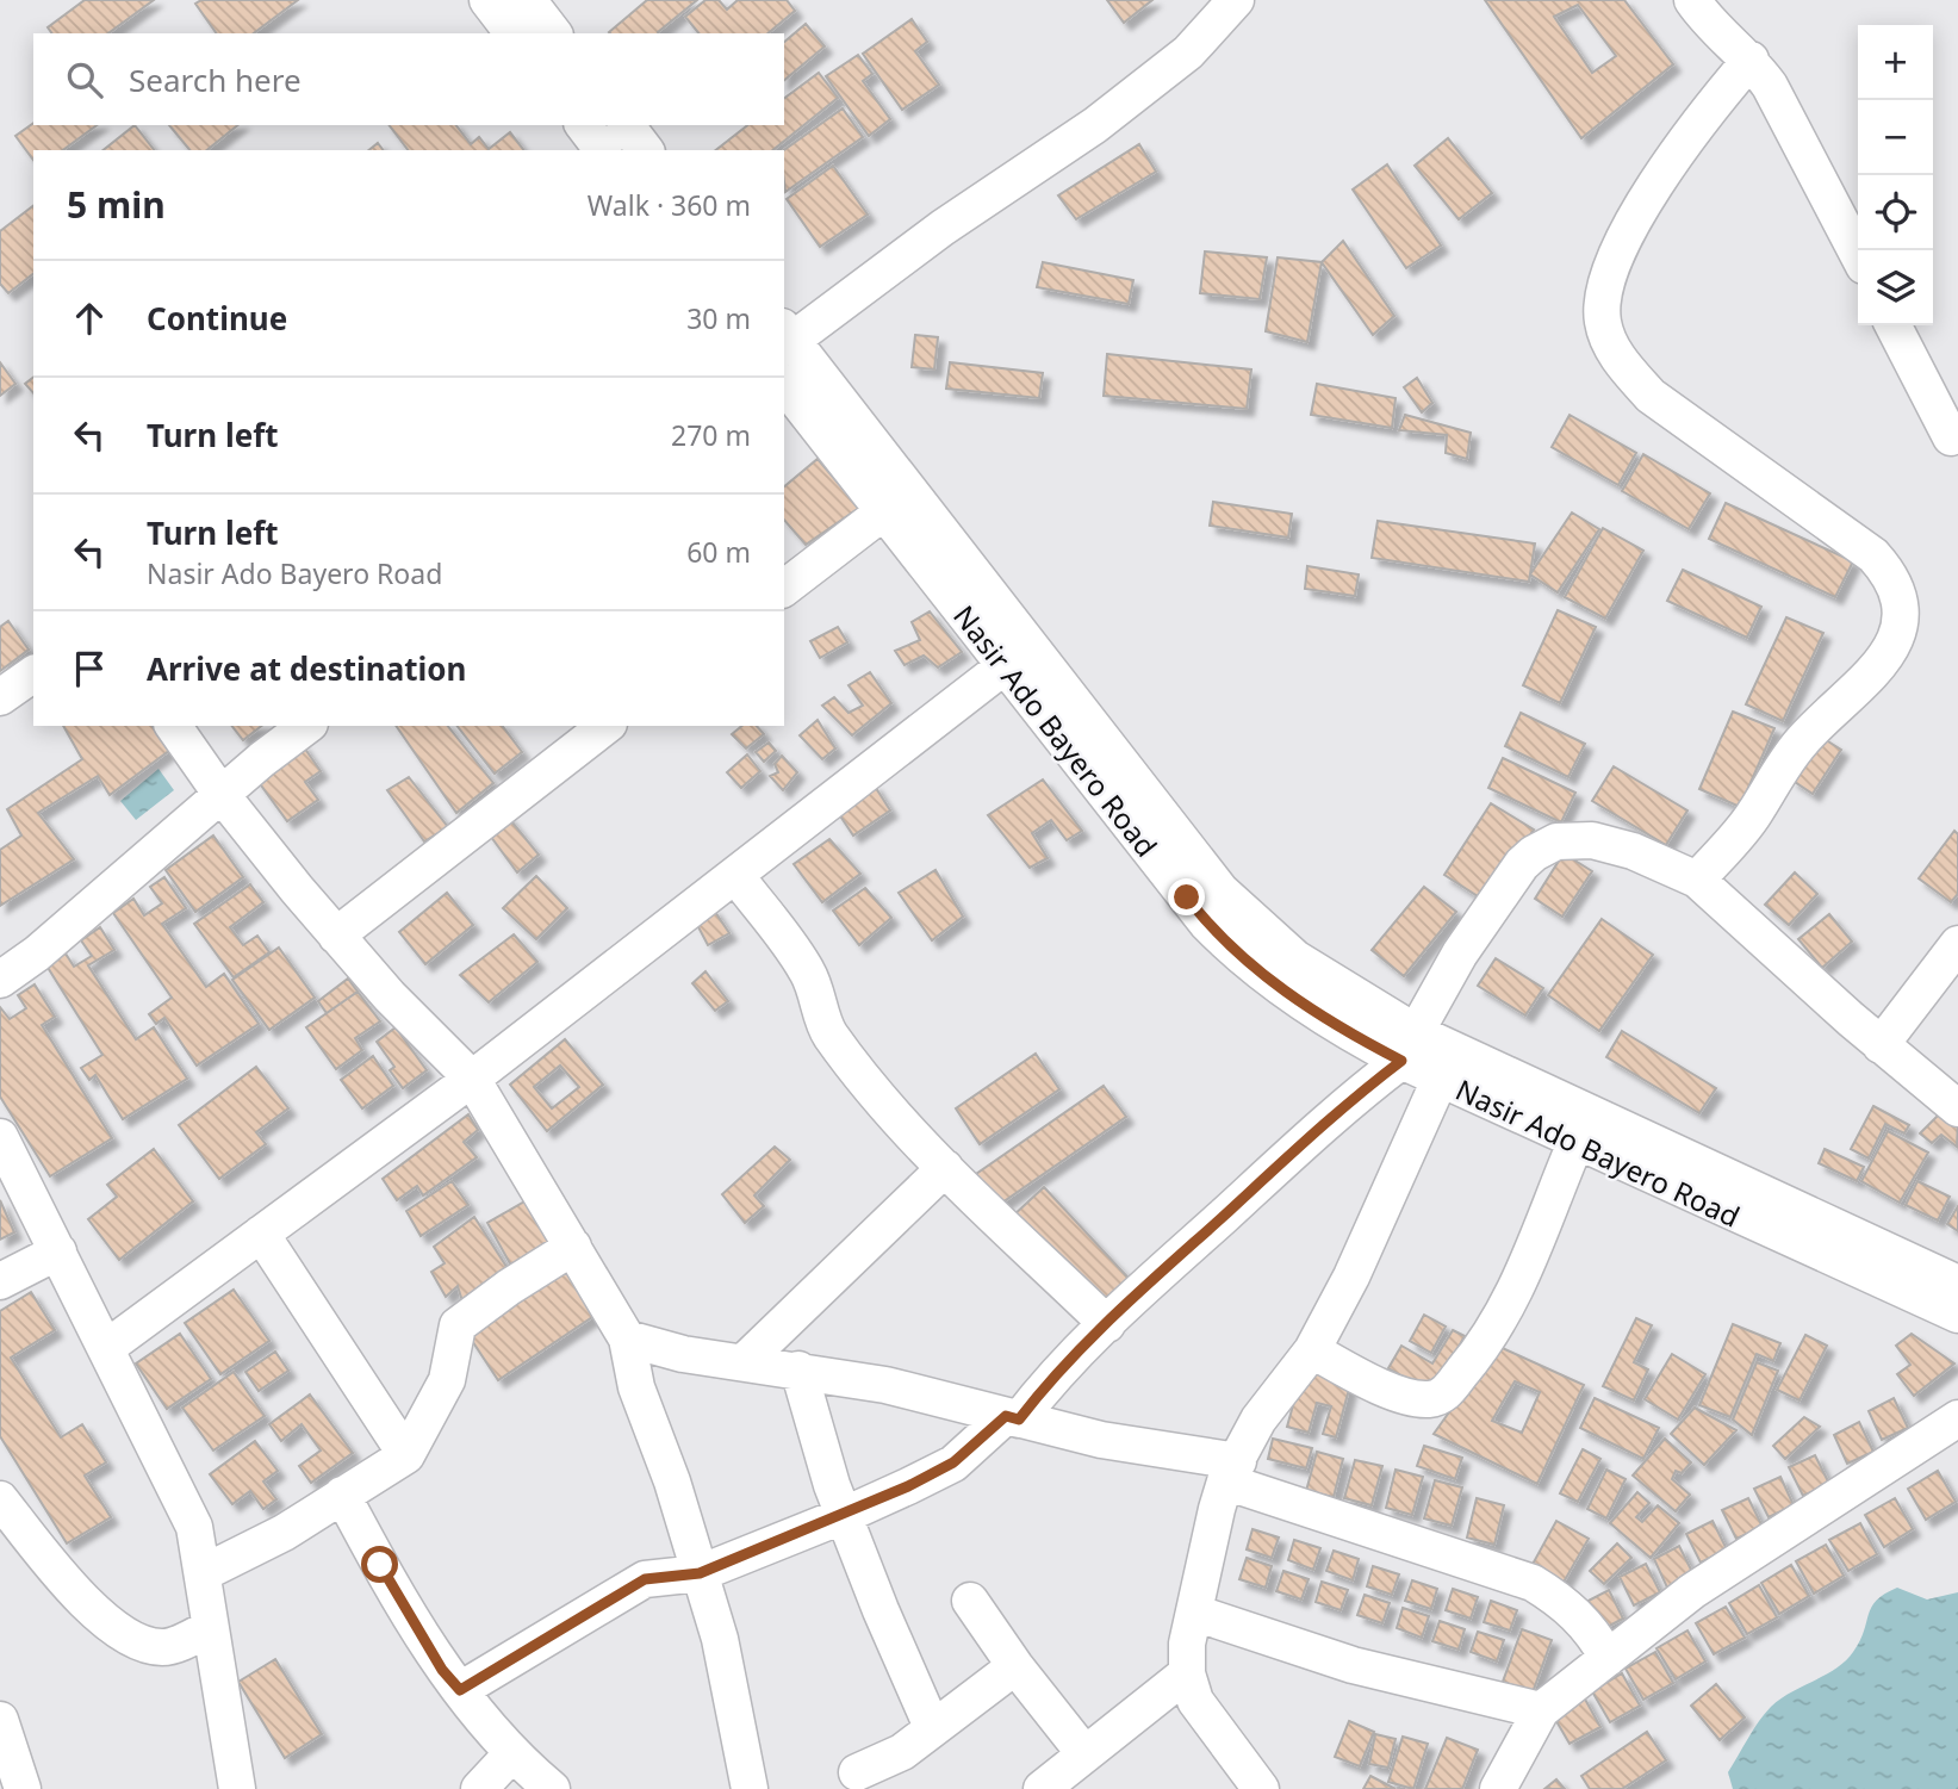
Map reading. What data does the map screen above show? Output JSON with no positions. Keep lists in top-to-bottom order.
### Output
{
  "streets": {
    "street": ["Nasir Ado Bayero Road"]
  },
  "page": {
    "map_buttons": ["+", "−"],
    "search": "Search here",
    "heading": ["5 min", "Walk · 360 m"],
    "list": [
      ["Continue", "30 m"],
      ["Turn left", "270 m"],
      ["Turn left", "Nasir Ado Bayero Road", "60 m"],
      "Arrive at destination"
    ]
  }
}
